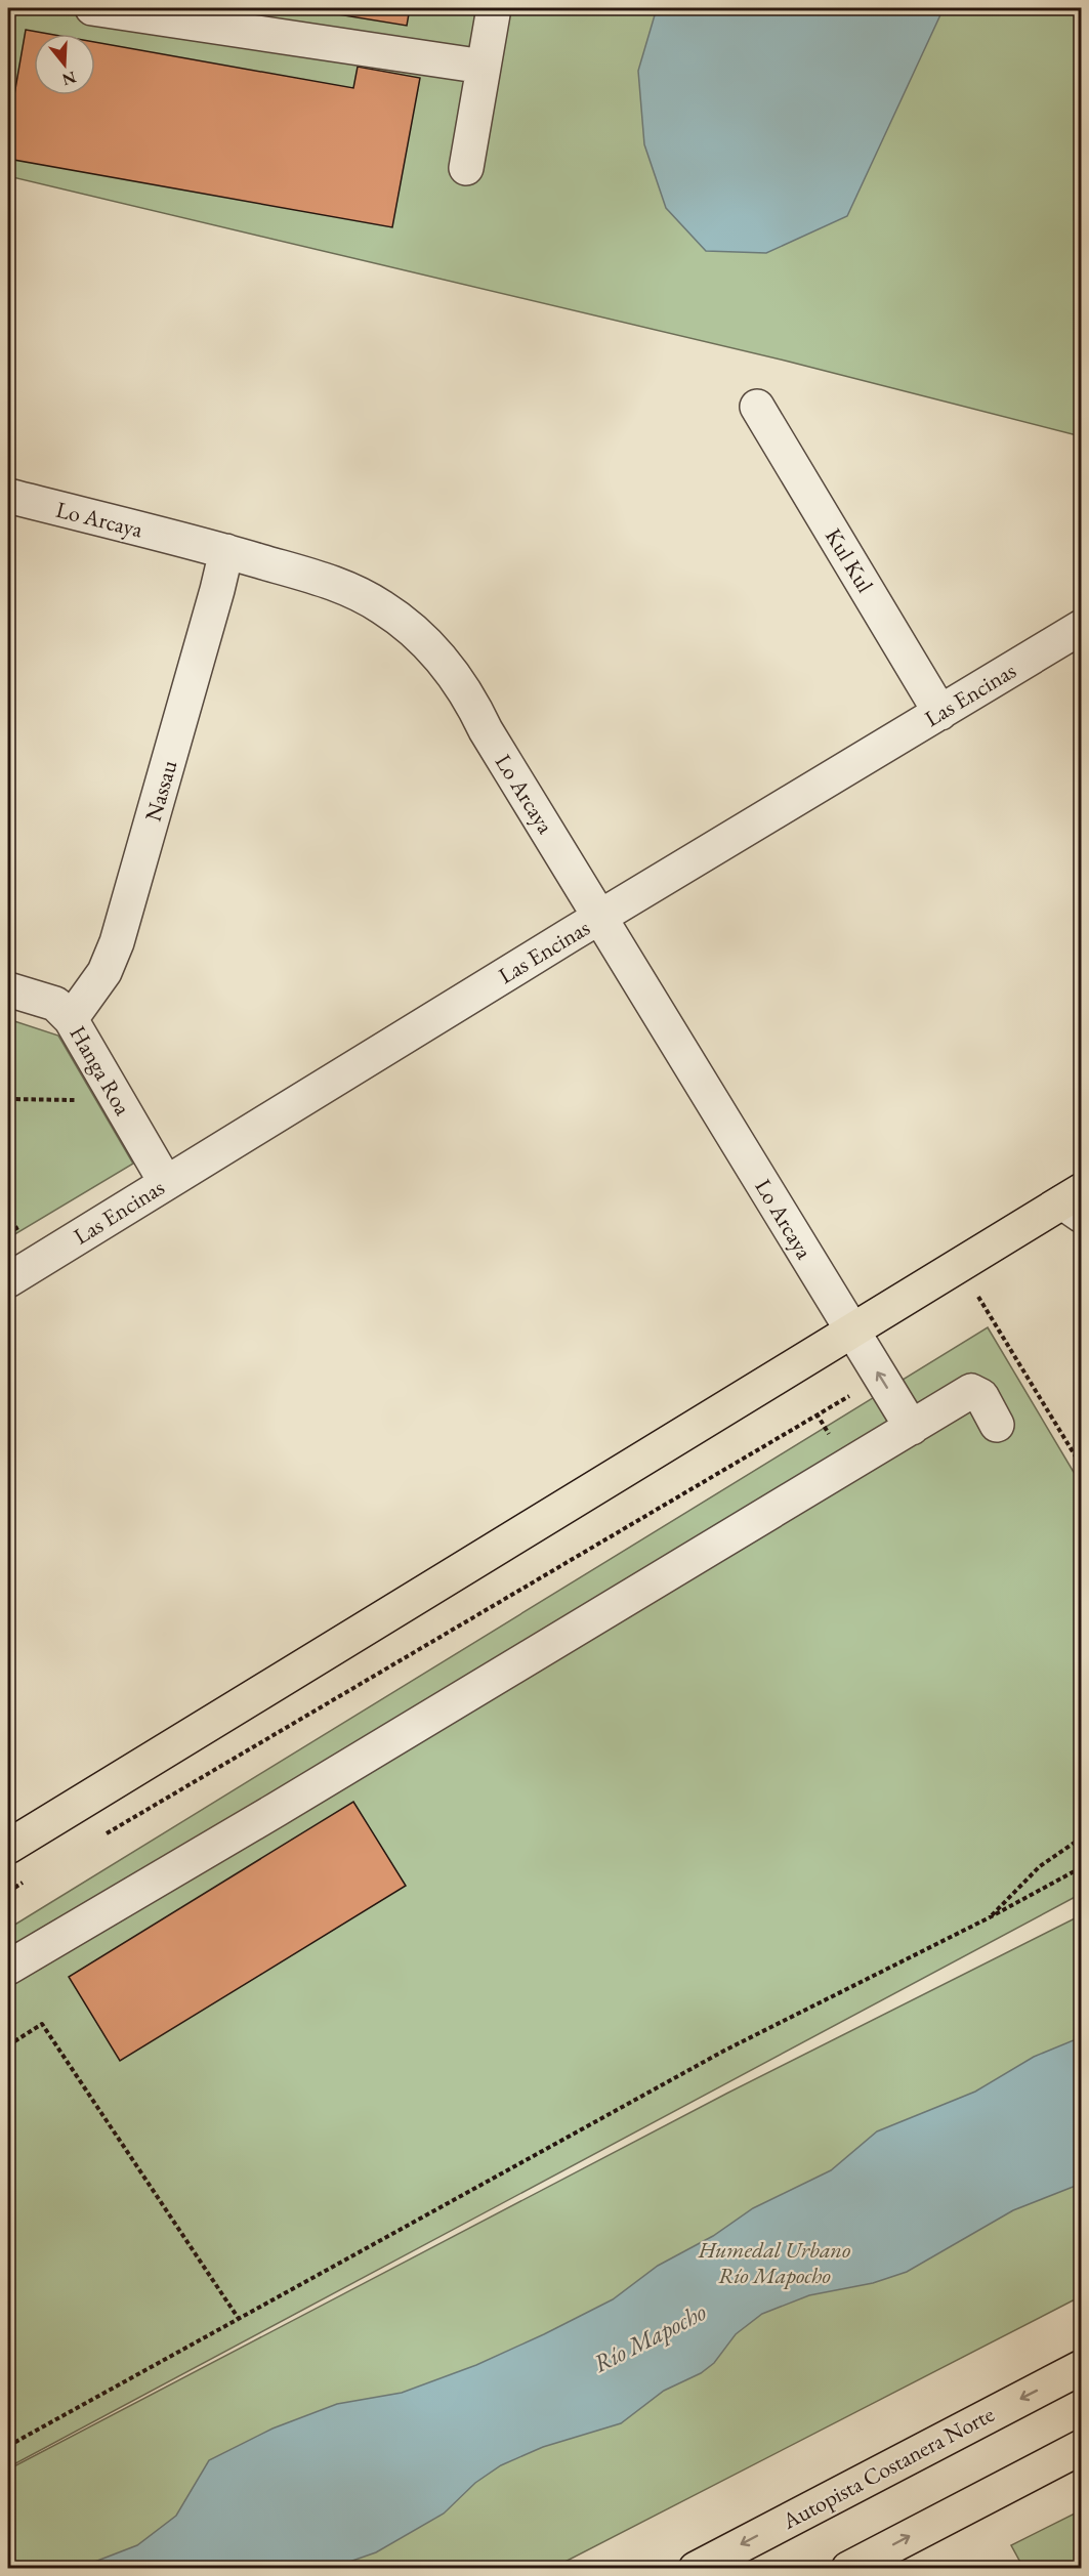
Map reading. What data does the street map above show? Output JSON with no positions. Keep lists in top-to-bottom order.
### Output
{
  "streets": {
    "main road": ["Autopista Costanera Norte"],
    "street": [
      "Lo Arcaya",
      "Kul Kul",
      "Las Encinas",
      "Nassau",
      "Hanga Roa"
    ]
  },
  "crossings": [
    ["Lo Arcaya", "Las Encinas"],
    ["Lo Arcaya", "Nassau"],
    ["Kul Kul", "Las Encinas"],
    ["Las Encinas", "Hanga Roa"],
    ["Nassau", "Hanga Roa"]
  ],
  "water": ["Río Mapocho"],
  "parks": ["Humedal Urbano Río Mapocho"],
  "north": "bottom"
}
